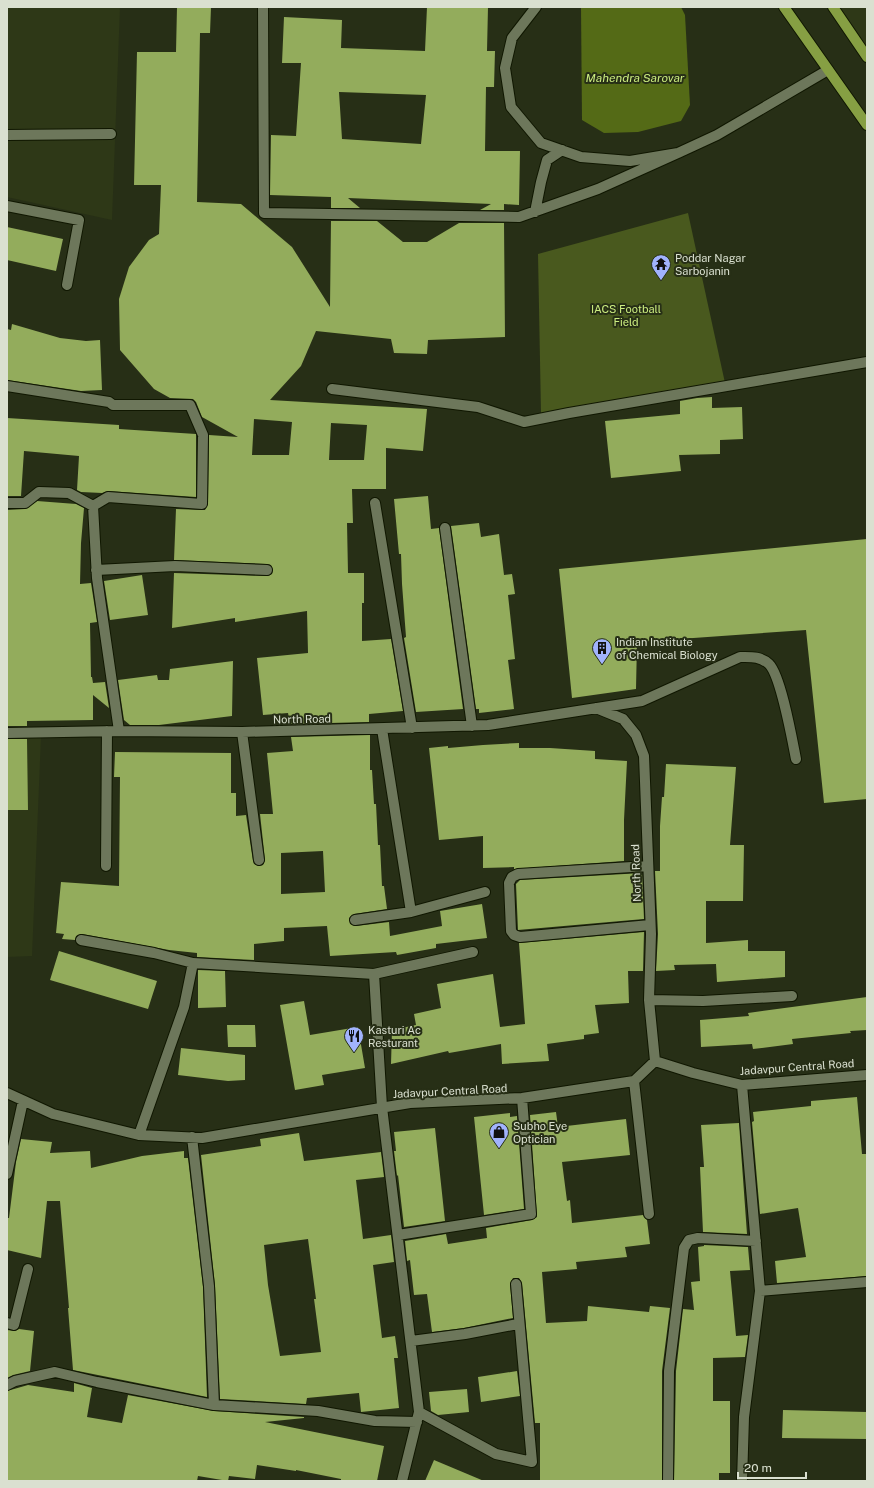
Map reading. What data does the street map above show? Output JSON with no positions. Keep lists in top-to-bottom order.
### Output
{
  "streets": {
    "street": ["North Road", "Jadavpur Central Road"]
  },
  "crossings": [
    ["North Road", "Jadavpur Central Road"]
  ],
  "water": ["Mahendra Sarovar"],
  "parks": ["IACS Football Field"],
  "places": {
    "temple": ["Poddar Nagar Sarbojanin"],
    "building": ["Indian Institute of Chemical Biology"],
    "restaurant": ["Kasturi Ac Resturant"],
    "shop": ["Subho Eye Optician"]
  },
  "scale_bar": "20 m"
}
